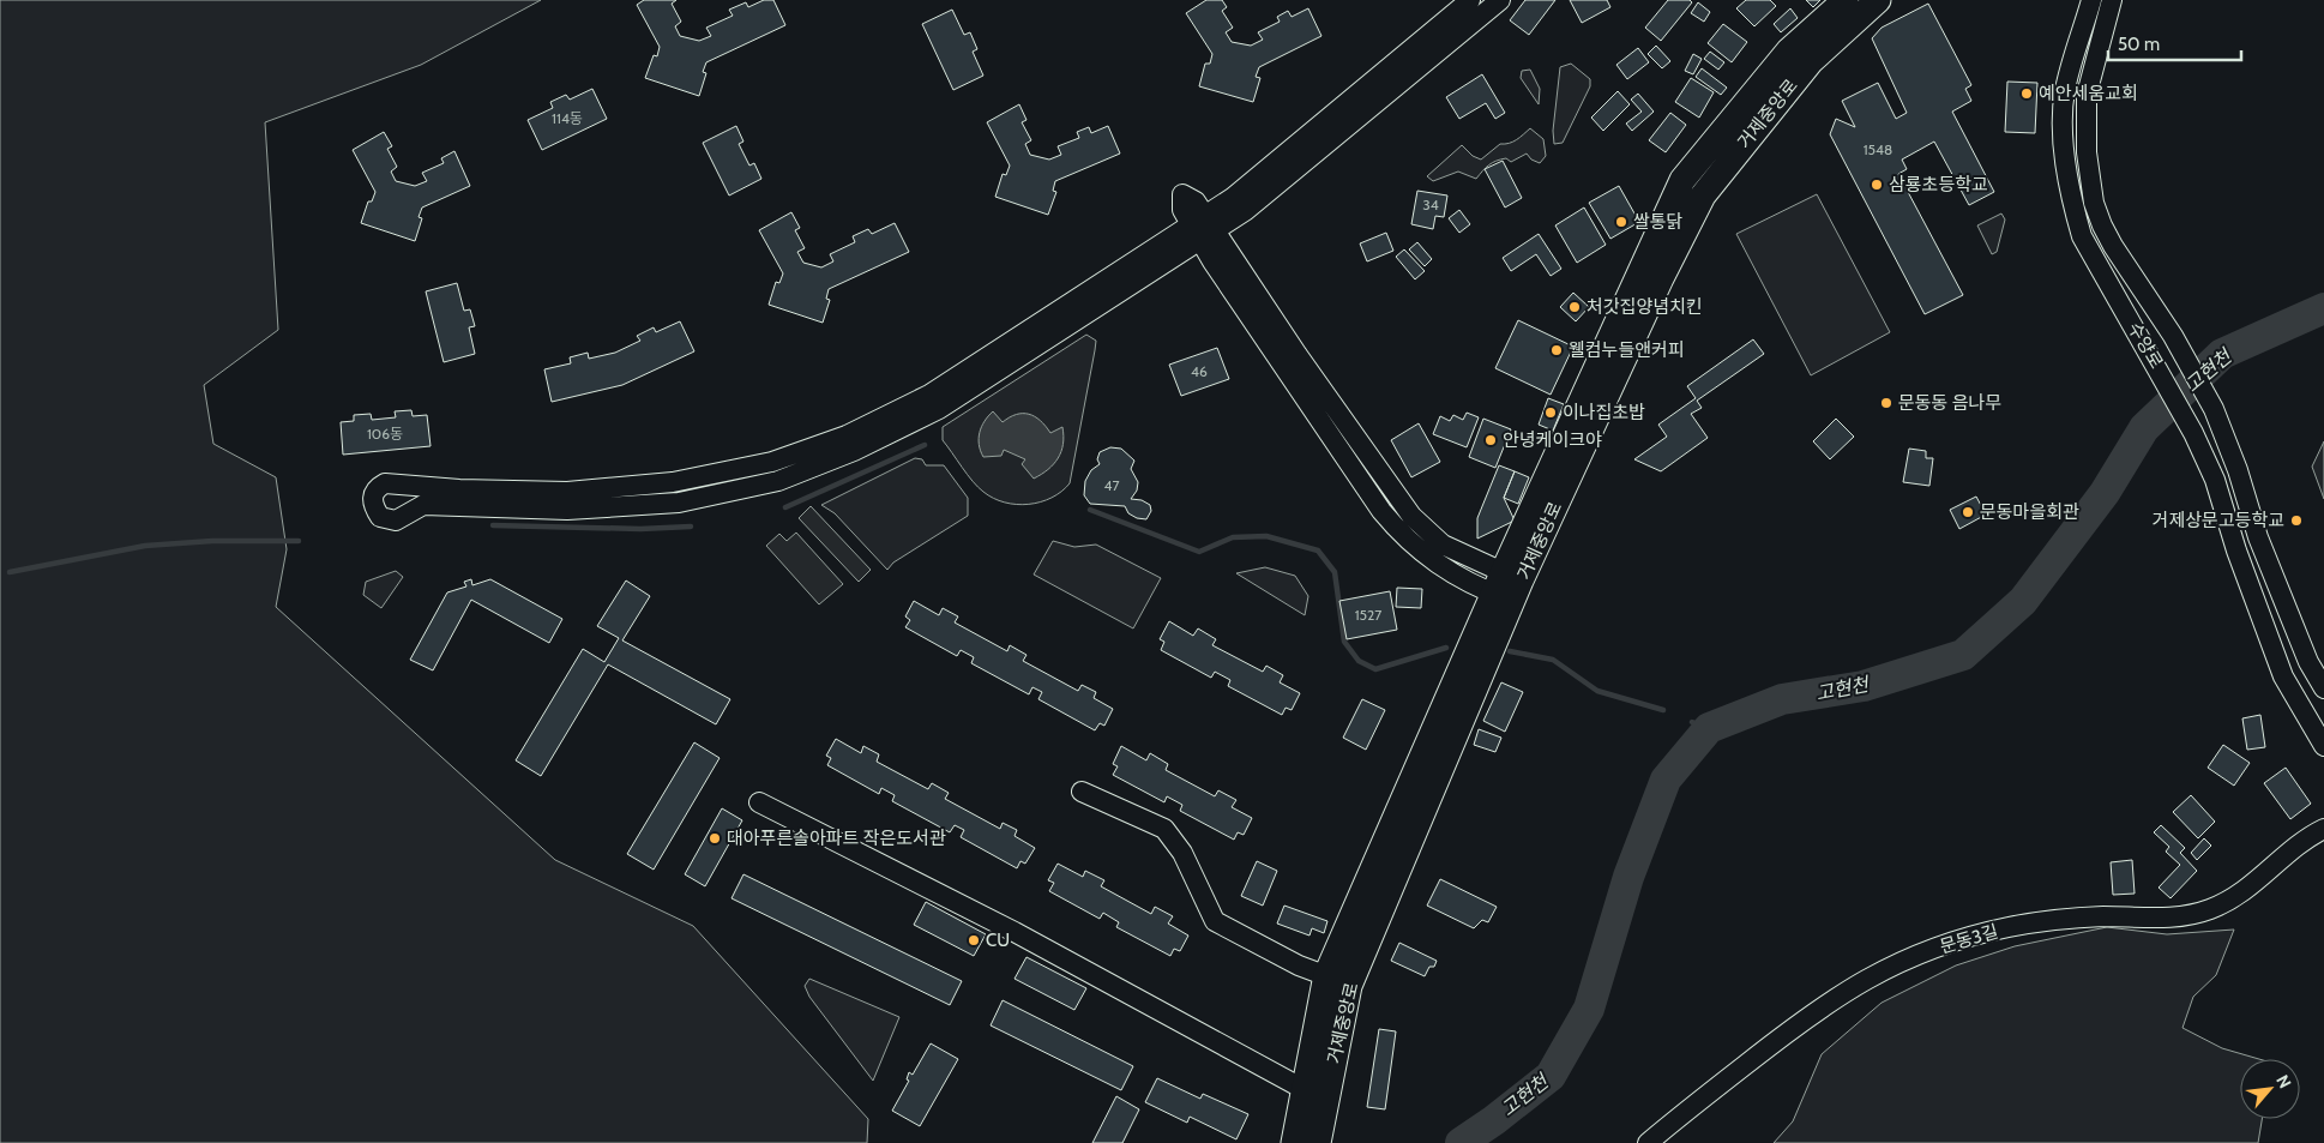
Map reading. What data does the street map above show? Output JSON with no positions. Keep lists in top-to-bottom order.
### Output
{
  "streets": {
    "main road": ["거제중앙로"],
    "street": ["수양로", "문동3길"]
  },
  "water": ["고현천"],
  "places": [
    "예안세움교회",
    "삼룡초등학교",
    "쌀통닭",
    "처갓집양념치킨",
    "웰컴누들앤커피",
    "문동동 음나무",
    "이나집초밥",
    "안녕케이크야",
    "문동마을회관",
    "거제상문고등학교",
    "대아푸른솔아파트 작은도서관",
    "CU"
  ],
  "house_numbers": [
    "114동",
    "1548",
    "34",
    "46",
    "106동",
    "47",
    "1527"
  ],
  "scale_bar": "50 m",
  "north": "top right"
}
